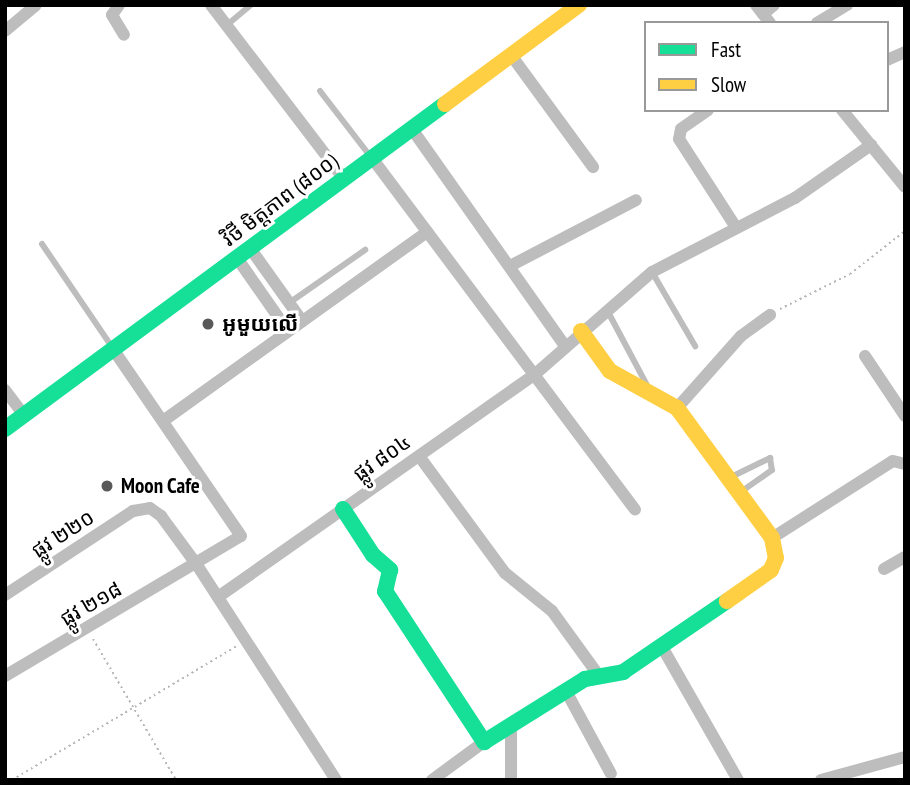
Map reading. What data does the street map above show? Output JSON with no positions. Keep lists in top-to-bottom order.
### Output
{
  "streets": {
    "street": [
      "វិថី មិត្តភាព (៨០០)",
      "ផ្លូវ ៨០៤",
      "ផ្លូវ ២២០",
      "ផ្លូវ ២១៨"
    ]
  },
  "crossings": [
    ["ផ្លូវ ២២០", "ផ្លូវ ២១៨"]
  ],
  "places": ["អូមួយលេី", "Moon Cafe"],
  "legend": ["Fast", "Slow"]
}
